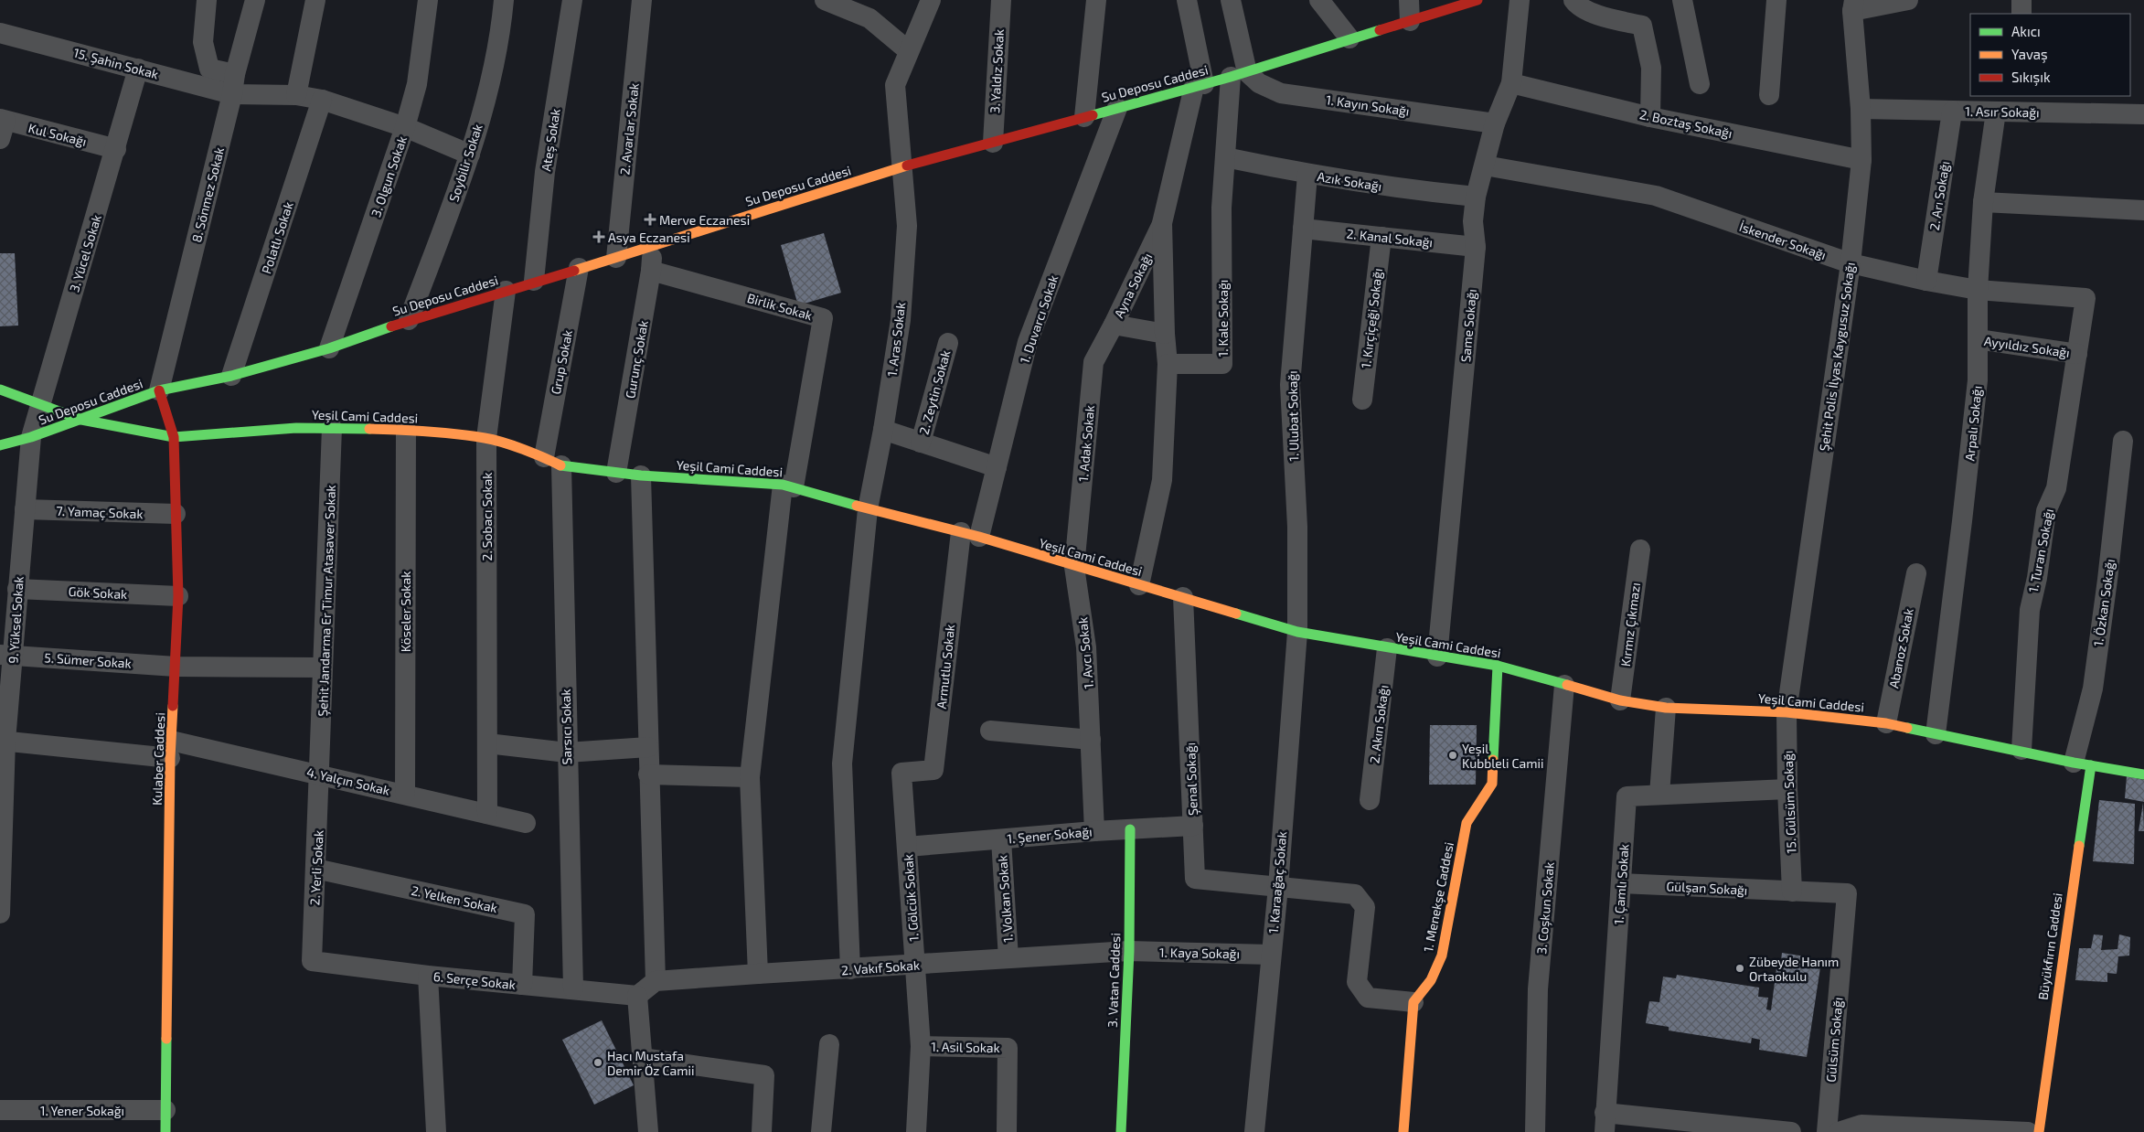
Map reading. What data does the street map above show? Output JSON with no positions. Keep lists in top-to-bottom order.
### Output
{
  "streets": {
    "main road": [
      "Su Deposu Caddesi",
      "Yeşil Cami Caddesi",
      "Kulaber Caddesi",
      "1. Menekşe Caddesi",
      "Büyükfırın Caddesi",
      "3. Vatan Caddesi"
    ],
    "street": [
      "15. Şahin Sokak",
      "3. Yaldız Sokak",
      "1. Kayın Sokağı",
      "1. Asır Sokağı",
      "2. Boztaş Sokağı",
      "2. Avarlar Sokak",
      "Kul Sokağı",
      "Ateş Sokak",
      "Soybilir Sokak",
      "3. Olgun Sokak",
      "Azık Sokağı",
      "8. Sönmez Sokak",
      "2. Arı Sokağı",
      "Polatlı Sokak",
      "2. Kanal Sokağı",
      "İskender Sokağı",
      "3. Yücel Sokak",
      "Ayna Sokağı",
      "Birlik Sokak",
      "1. Kale Sokağı",
      "1. Kırçiçeği Sokağı",
      "1. Duvarcı Sokak",
      "Same Sokağı",
      "1. Aras Sokak",
      "Ayyıldız Sokağı",
      "Şehit Polis İlyas Kaygusuz Sokağı",
      "Gurunç Sokak",
      "Grup Sokak",
      "2. Zeytin Sokak",
      "1. Ulubat Sokağı",
      "Arpalı Sokağı",
      "1. Adak Sokak",
      "7. Yamaç Sokak",
      "2. Sobacı Sokak",
      "1. Turan Sokağı",
      "Gök Sokak",
      "Şehit Jandarma Er Timur Atasaver Sokak",
      "1. Özkan Sokağı",
      "Köseler Sokak",
      "9. Yüksel Sokak",
      "Kırmız Çıkmazı",
      "Abanoz Sokak",
      "1. Avcı Sokak",
      "5. Sümer Sokak",
      "Armutlu Sokak",
      "2. Akın Sokağı",
      "Sarsıcı Sokak",
      "Şenal Sokağı",
      "4. Yalçın Sokak",
      "15. Gülsüm Sokağı",
      "1. Şener Sokağı",
      "2. Yerli Sokak",
      "1. Karaağaç Sokak",
      "1. Çamlı Sokak",
      "Gülşan Sokağı",
      "1. Gölcük Sokak",
      "2. Yelken Sokak",
      "1. Volkan Sokak",
      "3. Coşkun Sokak",
      "1. Kaya Sokağı",
      "2. Vakıf Sokak",
      "6. Serçe Sokak",
      "Gülsüm Sokağı",
      "1. Asil Sokak",
      "1. Yener Sokağı"
    ]
  },
  "crossings": [
    ["15. Şahin Sokak", "Soybilir Sokak"],
    ["15. Şahin Sokak", "3. Olgun Sokak"],
    ["15. Şahin Sokak", "8. Sönmez Sokak"],
    ["15. Şahin Sokak", "Polatlı Sokak"],
    ["15. Şahin Sokak", "3. Yücel Sokak"],
    ["3. Yaldız Sokak", "Su Deposu Caddesi"],
    ["Su Deposu Caddesi", "1. Kayın Sokağı"],
    ["Su Deposu Caddesi", "2. Avarlar Sokak"],
    ["Su Deposu Caddesi", "Ateş Sokak"],
    ["Su Deposu Caddesi", "Soybilir Sokak"],
    ["Su Deposu Caddesi", "3. Olgun Sokak"],
    ["Su Deposu Caddesi", "8. Sönmez Sokak"],
    ["Su Deposu Caddesi", "Polatlı Sokak"],
    ["Su Deposu Caddesi", "3. Yücel Sokak"],
    ["Su Deposu Caddesi", "Ayna Sokağı"],
    ["Su Deposu Caddesi", "1. Kale Sokağı"],
    ["Su Deposu Caddesi", "1. Duvarcı Sokak"],
    ["Su Deposu Caddesi", "1. Aras Sokak"],
    ["Su Deposu Caddesi", "Gurunç Sokak"],
    ["Su Deposu Caddesi", "Grup Sokak"],
    ["Su Deposu Caddesi", "Yeşil Cami Caddesi"],
    ["Su Deposu Caddesi", "2. Sobacı Sokak"],
    ["Su Deposu Caddesi", "9. Yüksel Sokak"],
    ["Su Deposu Caddesi", "Kulaber Caddesi"],
    ["1. Kayın Sokağı", "1. Kale Sokağı"],
    ["1. Kayın Sokağı", "Same Sokağı"],
    ["1. Asır Sokağı", "2. Arı Sokağı"],
    ["1. Asır Sokağı", "Şehit Polis İlyas Kaygusuz Sokağı"],
    ["1. Asır Sokağı", "Arpalı Sokağı"],
    ["2. Boztaş Sokağı", "Same Sokağı"],
    ["2. Boztaş Sokağı", "Şehit Polis İlyas Kaygusuz Sokağı"],
    ["Kul Sokağı", "3. Yücel Sokak"],
    ["Azık Sokağı", "1. Kale Sokağı"],
    ["Azık Sokağı", "Same Sokağı"],
    ["Azık Sokağı", "1. Ulubat Sokağı"],
    ["8. Sönmez Sokak", "Kulaber Caddesi"],
    ["2. Arı Sokağı", "İskender Sokağı"],
    ["2. Kanal Sokağı", "1. Kırçiçeği Sokağı"],
    ["2. Kanal Sokağı", "Same Sokağı"],
    ["2. Kanal Sokağı", "1. Ulubat Sokağı"],
    ["İskender Sokağı", "Same Sokağı"],
    ["İskender Sokağı", "Şehit Polis İlyas Kaygusuz Sokağı"],
    ["İskender Sokağı", "Arpalı Sokağı"],
    ["İskender Sokağı", "1. Turan Sokağı"],
    ["3. Yücel Sokak", "Yeşil Cami Caddesi"],
    ["3. Yücel Sokak", "9. Yüksel Sokak"],
    ["Ayna Sokağı", "1. Kale Sokağı"],
    ["Ayna Sokağı", "1. Adak Sokak"],
    ["Birlik Sokak", "Gurunç Sokak"],
    ["Birlik Sokak", "Yeşil Cami Caddesi"],
    ["1. Duvarcı Sokak", "2. Zeytin Sokak"],
    ["1. Duvarcı Sokak", "Yeşil Cami Caddesi"],
    ["1. Duvarcı Sokak", "Armutlu Sokak"],
    ["Same Sokağı", "Yeşil Cami Caddesi"],
    ["1. Aras Sokak", "2. Zeytin Sokak"],
    ["1. Aras Sokak", "Yeşil Cami Caddesi"],
    ["1. Aras Sokak", "2. Vakıf Sokak"],
    ["Ayyıldız Sokağı", "Arpalı Sokağı"],
    ["Ayyıldız Sokağı", "1. Turan Sokağı"],
    ["Şehit Polis İlyas Kaygusuz Sokağı", "Yeşil Cami Caddesi"],
    ["Şehit Polis İlyas Kaygusuz Sokağı", "15. Gülsüm Sokağı"],
    ["Gurunç Sokak", "Yeşil Cami Caddesi"],
    ["Grup Sokak", "Yeşil Cami Caddesi"],
    ["Grup Sokak", "Sarsıcı Sokak"],
    ["Yeşil Cami Caddesi", "1. Ulubat Sokağı"],
    ["Yeşil Cami Caddesi", "Arpalı Sokağı"],
    ["Yeşil Cami Caddesi", "1. Adak Sokak"],
    ["Yeşil Cami Caddesi", "2. Sobacı Sokak"],
    ["Yeşil Cami Caddesi", "1. Turan Sokağı"],
    ["Yeşil Cami Caddesi", "Şehit Jandarma Er Timur Atasaver Sokak"],
    ["Yeşil Cami Caddesi", "1. Özkan Sokağı"],
    ["Yeşil Cami Caddesi", "Köseler Sokak"],
    ["Yeşil Cami Caddesi", "Kırmız Çıkmazı"],
    ["Yeşil Cami Caddesi", "Abanoz Sokak"],
    ["Yeşil Cami Caddesi", "1. Avcı Sokak"],
    ["Yeşil Cami Caddesi", "Armutlu Sokak"],
    ["Yeşil Cami Caddesi", "2. Akın Sokağı"],
    ["Yeşil Cami Caddesi", "Sarsıcı Sokak"],
    ["Yeşil Cami Caddesi", "Kulaber Caddesi"],
    ["Yeşil Cami Caddesi", "Şenal Sokağı"],
    ["Yeşil Cami Caddesi", "15. Gülsüm Sokağı"],
    ["Yeşil Cami Caddesi", "1. Karaağaç Sokak"],
    ["Yeşil Cami Caddesi", "1. Menekşe Caddesi"],
    ["Yeşil Cami Caddesi", "3. Coşkun Sokak"],
    ["Yeşil Cami Caddesi", "Büyükfırın Caddesi"],
    ["1. Ulubat Sokağı", "1. Karaağaç Sokak"],
    ["1. Adak Sokak", "1. Avcı Sokak"],
    ["7. Yamaç Sokak", "9. Yüksel Sokak"],
    ["7. Yamaç Sokak", "Kulaber Caddesi"],
    ["2. Sobacı Sokak", "4. Yalçın Sokak"],
    ["Gök Sokak", "9. Yüksel Sokak"],
    ["Gök Sokak", "Kulaber Caddesi"],
    ["Şehit Jandarma Er Timur Atasaver Sokak", "5. Sümer Sokak"],
    ["Şehit Jandarma Er Timur Atasaver Sokak", "4. Yalçın Sokak"],
    ["Şehit Jandarma Er Timur Atasaver Sokak", "2. Yerli Sokak"],
    ["1. Özkan Sokağı", "Büyükfırın Caddesi"],
    ["Köseler Sokak", "4. Yalçın Sokak"],
    ["9. Yüksel Sokak", "5. Sümer Sokak"],
    ["9. Yüksel Sokak", "4. Yalçın Sokak"],
    ["1. Avcı Sokak", "1. Şener Sokağı"],
    ["5. Sümer Sokak", "Kulaber Caddesi"],
    ["Armutlu Sokak", "1. Gölcük Sokak"],
    ["Sarsıcı Sokak", "6. Serçe Sokak"],
    ["Kulaber Caddesi", "4. Yalçın Sokak"],
    ["Kulaber Caddesi", "1. Yener Sokağı"],
    ["Şenal Sokağı", "1. Şener Sokağı"],
    ["Şenal Sokağı", "1. Karaağaç Sokak"],
    ["4. Yalçın Sokak", "2. Yerli Sokak"],
    ["15. Gülsüm Sokağı", "1. Çamlı Sokak"],
    ["15. Gülsüm Sokağı", "Gülşan Sokağı"],
    ["15. Gülsüm Sokağı", "Gülsüm Sokağı"],
    ["1. Şener Sokağı", "1. Gölcük Sokak"],
    ["1. Şener Sokağı", "1. Volkan Sokak"],
    ["1. Şener Sokağı", "3. Vatan Caddesi"],
    ["2. Yerli Sokak", "2. Yelken Sokak"],
    ["2. Yerli Sokak", "6. Serçe Sokak"],
    ["1. Karaağaç Sokak", "1. Kaya Sokağı"],
    ["1. Çamlı Sokak", "Gülşan Sokağı"],
    ["Gülşan Sokağı", "Gülsüm Sokağı"],
    ["1. Gölcük Sokak", "2. Vakıf Sokak"],
    ["1. Gölcük Sokak", "1. Asil Sokak"],
    ["2. Yelken Sokak", "6. Serçe Sokak"],
    ["1. Volkan Sokak", "2. Vakıf Sokak"],
    ["1. Kaya Sokağı", "2. Vakıf Sokak"],
    ["1. Kaya Sokağı", "3. Vatan Caddesi"],
    ["2. Vakıf Sokak", "3. Vatan Caddesi"]
  ],
  "places": {
    "health": ["Merve Eczanesi", "Asya Eczanesi"],
    "other": ["Yeşil Kubbleli Camii", "Zübeyde Hanım Ortaokulu", "Hacı Mustafa Demir Öz Camii"]
  },
  "legend": ["Akıcı", "Yavaş", "Sıkışık"]
}
